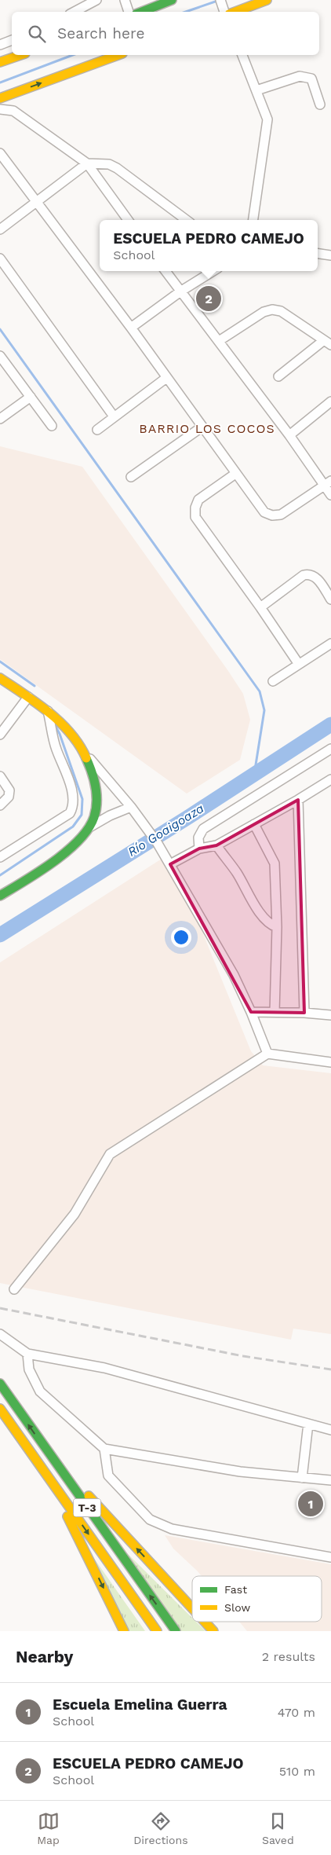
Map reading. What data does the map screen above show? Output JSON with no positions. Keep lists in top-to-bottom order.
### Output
{
  "streets": {
    "main road": ["T-3"]
  },
  "districts": ["BARRIO LOS COCOS"],
  "water": ["Río Goaigoaza"],
  "legend": ["Fast", "Slow"],
  "page": {
    "search": "Search here",
    "popup": ["ESCUELA PEDRO CAMEJO", "School"],
    "pins": ["2", "1"],
    "heading": ["Nearby", "2 results"],
    "list": [
      {
        "mark": "1",
        "name": "Escuela Emelina Guerra",
        "note": "School",
        "value": "470 m"
      },
      {
        "mark": "2",
        "name": "ESCUELA PEDRO CAMEJO",
        "note": "School",
        "value": "510 m"
      }
    ],
    "nav": ["Map", "Directions", "Saved"]
  }
}
